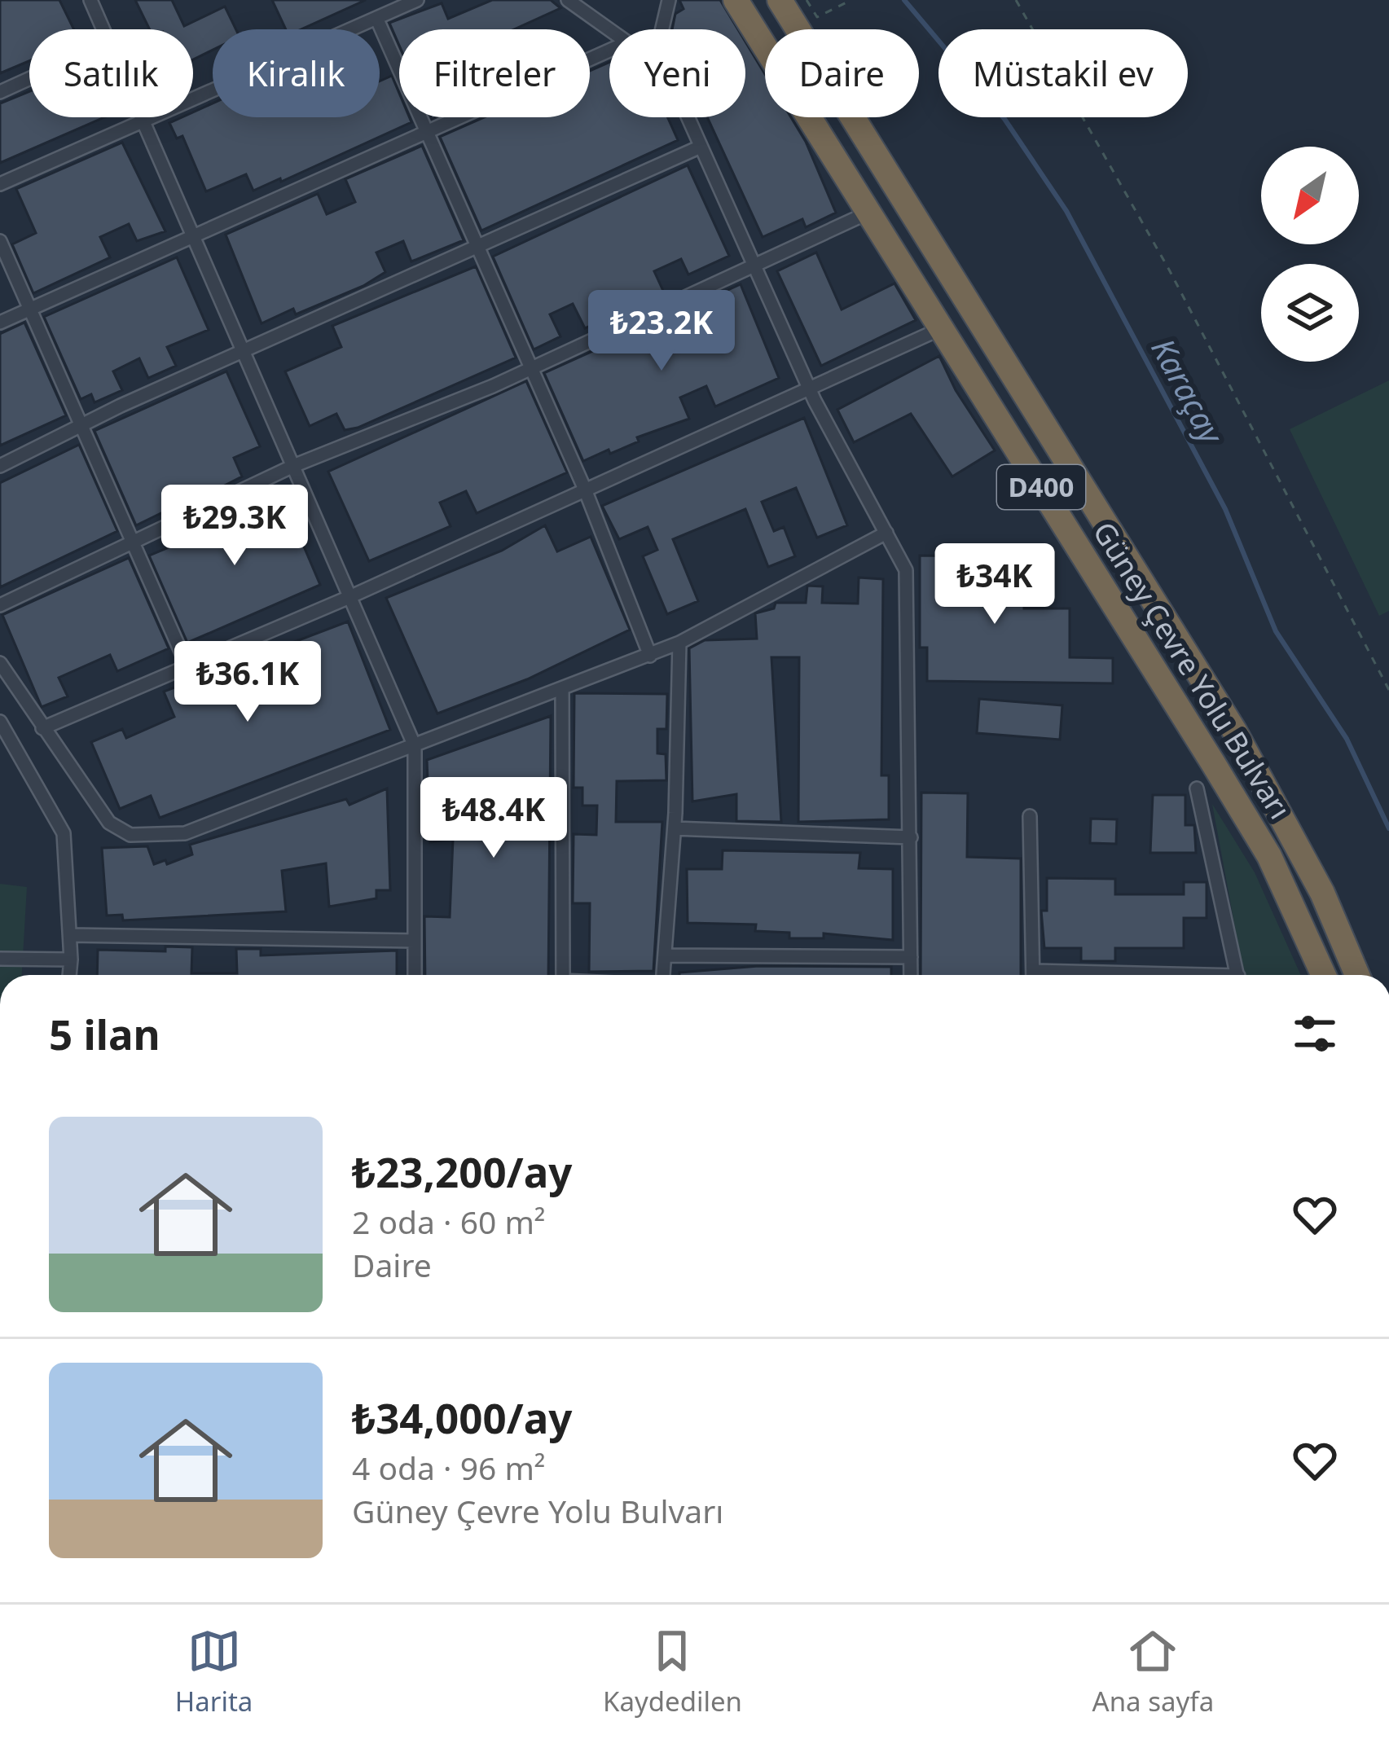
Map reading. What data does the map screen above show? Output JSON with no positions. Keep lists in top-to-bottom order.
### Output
{
  "streets": {
    "highway": ["D400", "Güney Çevre Yolu Bulvarı"]
  },
  "water": ["Karaçay"],
  "north": "bottom left",
  "page": {
    "chip": [
      "Satılık",
      "Kiralık",
      "Filtreler",
      "Yeni",
      "Daire",
      "Müstakil ev"
    ],
    "price": [
      "₺23.2K",
      "₺29.3K",
      "₺34K",
      "₺36.1K",
      "₺48.4K"
    ],
    "heading": "5 ilan",
    "list": [
      {
        "name": "₺23,200/ay",
        "note": "2 oda · 60 m² · Daire"
      },
      {
        "name": "₺34,000/ay",
        "note": "4 oda · 96 m² · Güney Çevre Yolu Bulvarı"
      }
    ],
    "tabs": ["Harita", "Kaydedilen", "Ana sayfa"]
  }
}
